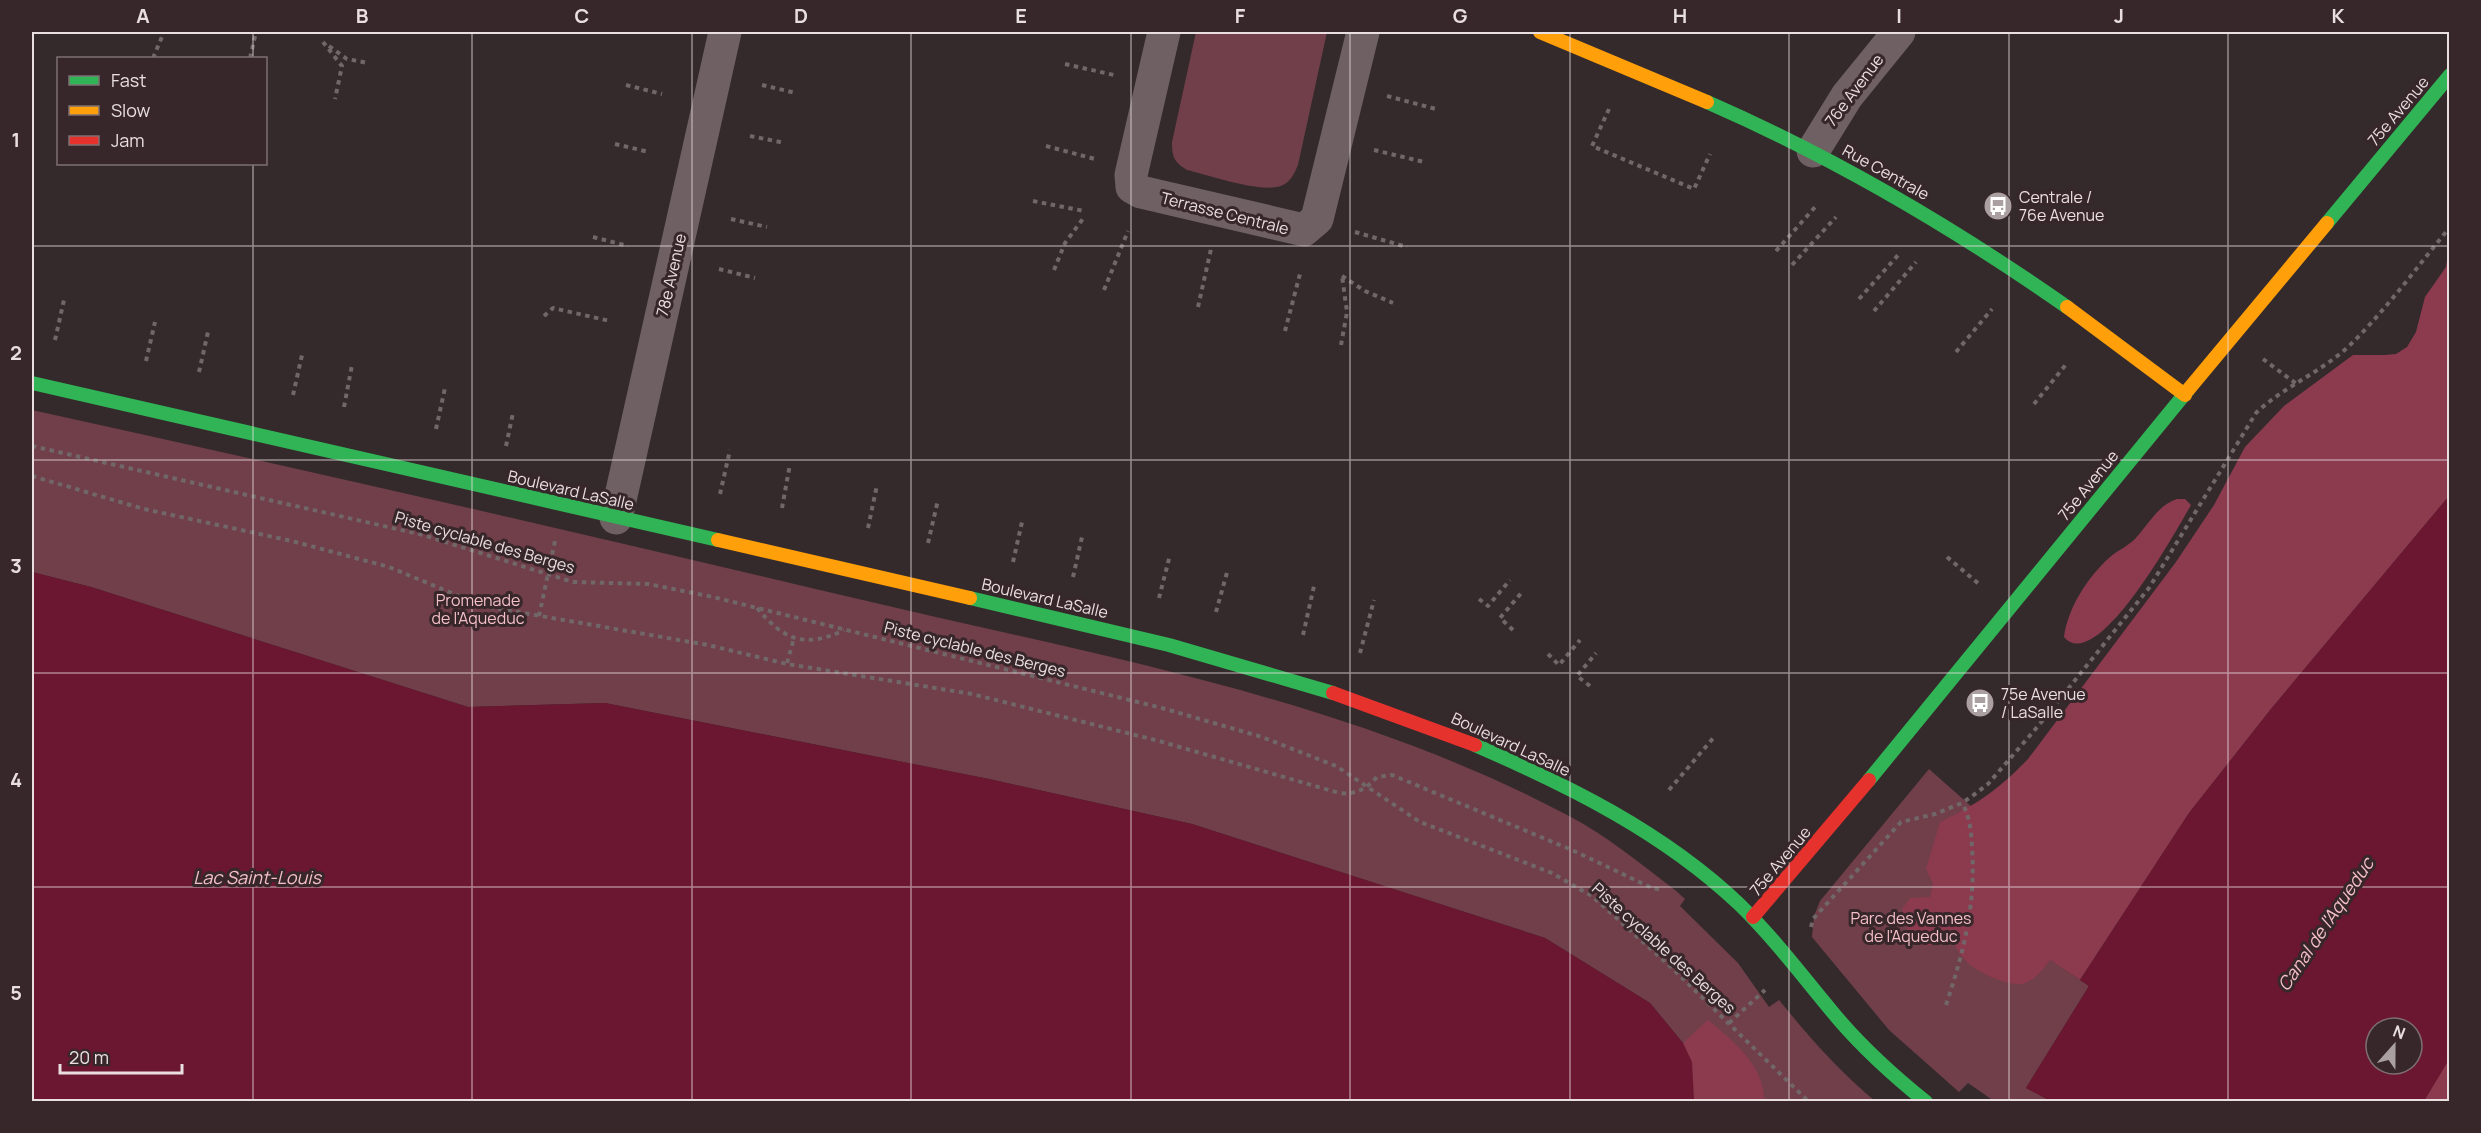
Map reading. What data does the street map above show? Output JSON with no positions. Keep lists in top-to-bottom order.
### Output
{
  "streets": {
    "main road": ["75e Avenue", "Rue Centrale", "Boulevard LaSalle"],
    "street": ["76e Avenue", "Terrasse Centrale", "78e Avenue"],
    "path": ["Piste cyclable des Berges"]
  },
  "crossings": [
    ["76e Avenue", "Rue Centrale"],
    ["75e Avenue", "Rue Centrale"],
    ["75e Avenue", "Boulevard LaSalle"],
    ["78e Avenue", "Boulevard LaSalle"]
  ],
  "water": ["Lac Saint-Louis", "Canal de l'Aqueduc"],
  "parks": ["Promenade de l'Aqueduc", "Parc des Vannes de l'Aqueduc"],
  "places": {
    "bus stop": ["Centrale / 76e Avenue", "75e Avenue / LaSalle"]
  },
  "legend": ["Fast", "Slow", "Jam"],
  "scale_bar": "20 m",
  "north": "top",
  "grid": {
    "columns": [
      "A",
      "B",
      "C",
      "D",
      "E",
      "F",
      "G",
      "H",
      "I",
      "J",
      "K"
    ],
    "rows": [
      "1",
      "2",
      "3",
      "4",
      "5"
    ]
  }
}
